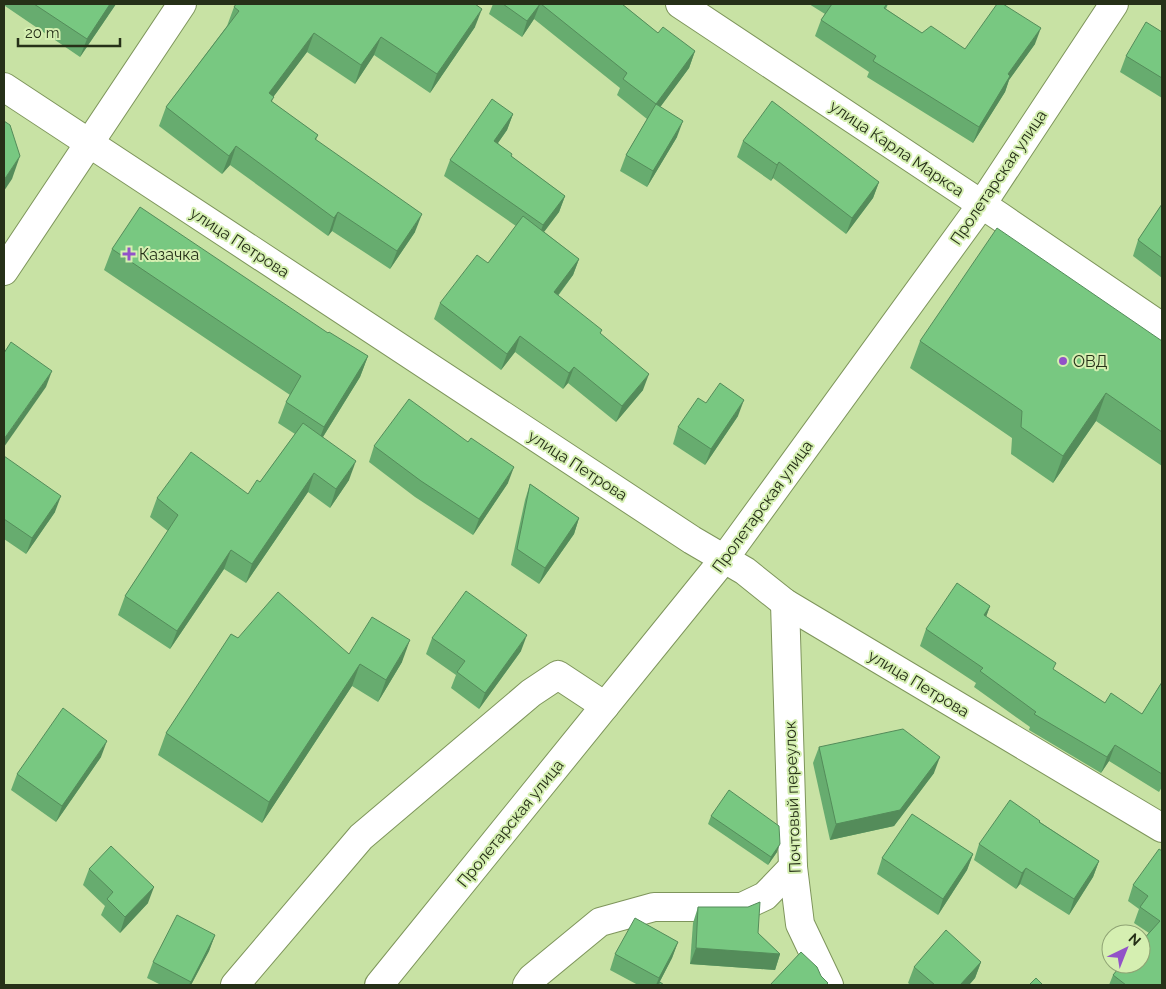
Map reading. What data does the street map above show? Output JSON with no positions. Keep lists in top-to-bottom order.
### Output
{
  "streets": {
    "street": [
      "улица Карла Маркса",
      "Пролетарская улица",
      "улица Петрова",
      "Почтовый переулок"
    ]
  },
  "crossings": [
    ["улица Карла Маркса", "Пролетарская улица"],
    ["Пролетарская улица", "улица Петрова"],
    ["улица Петрова", "Почтовый переулок"]
  ],
  "places": {
    "health": ["Казачка"],
    "other": ["ОВД"]
  },
  "scale_bar": "20 m",
  "north": "top right"
}
